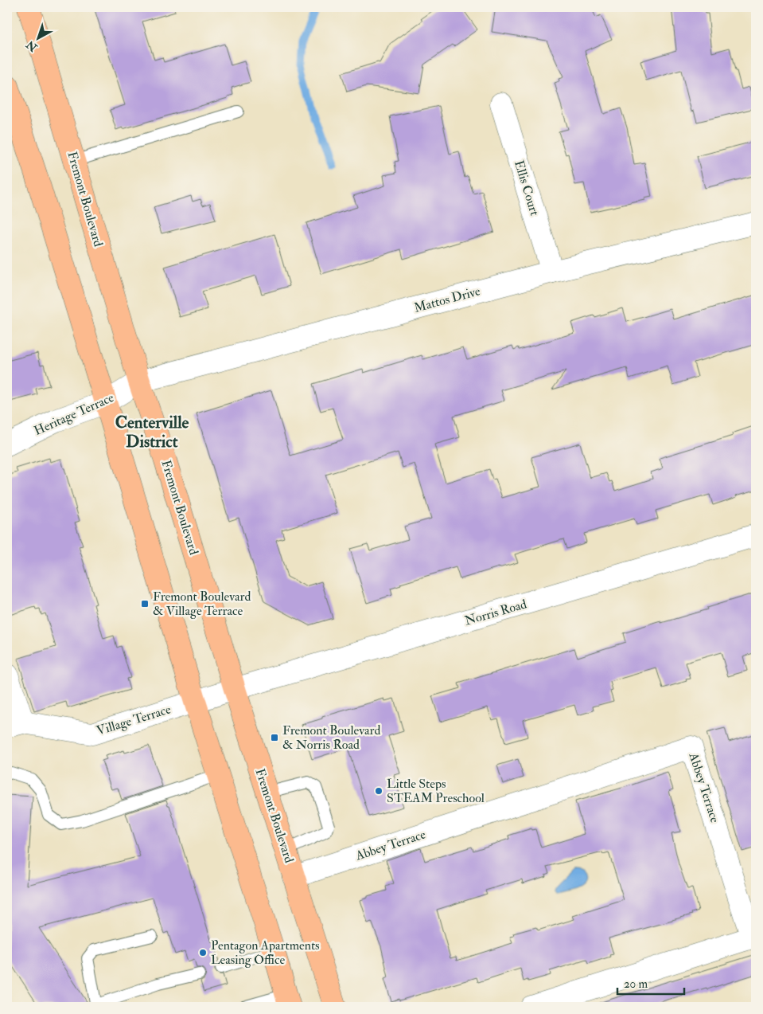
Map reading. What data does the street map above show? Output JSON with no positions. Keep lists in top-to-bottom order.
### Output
{
  "streets": {
    "main road": ["Fremont Boulevard"],
    "street": [
      "Ellis Court",
      "Mattos Drive",
      "Heritage Terrace",
      "Norris Road",
      "Village Terrace",
      "Abbey Terrace"
    ]
  },
  "crossings": [
    ["Ellis Court", "Mattos Drive"],
    ["Fremont Boulevard", "Mattos Drive"],
    ["Fremont Boulevard", "Heritage Terrace"],
    ["Fremont Boulevard", "Norris Road"],
    ["Fremont Boulevard", "Village Terrace"],
    ["Fremont Boulevard", "Abbey Terrace"],
    ["Mattos Drive", "Heritage Terrace"],
    ["Norris Road", "Village Terrace"]
  ],
  "districts": ["Centerville District"],
  "places": {
    "transit": ["Fremont Boulevard & Village Terrace", "Fremont Boulevard & Norris Road"],
    "other": ["Little Steps STEAM Preschool", "Pentagon Apartments Leasing Office"]
  },
  "scale_bar": "20 m",
  "north": "bottom left"
}
